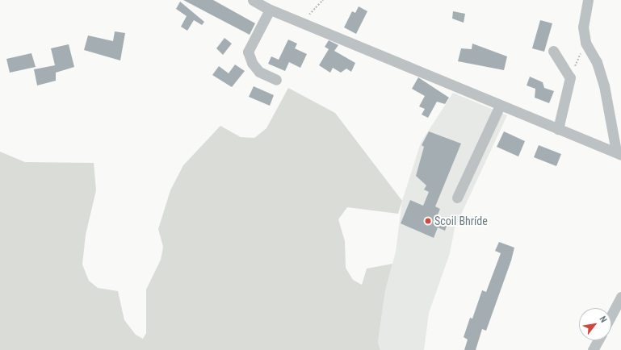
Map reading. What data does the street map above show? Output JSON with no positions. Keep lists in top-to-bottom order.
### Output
{
  "places": ["Scoil Bhríde"],
  "north": "top right"
}
